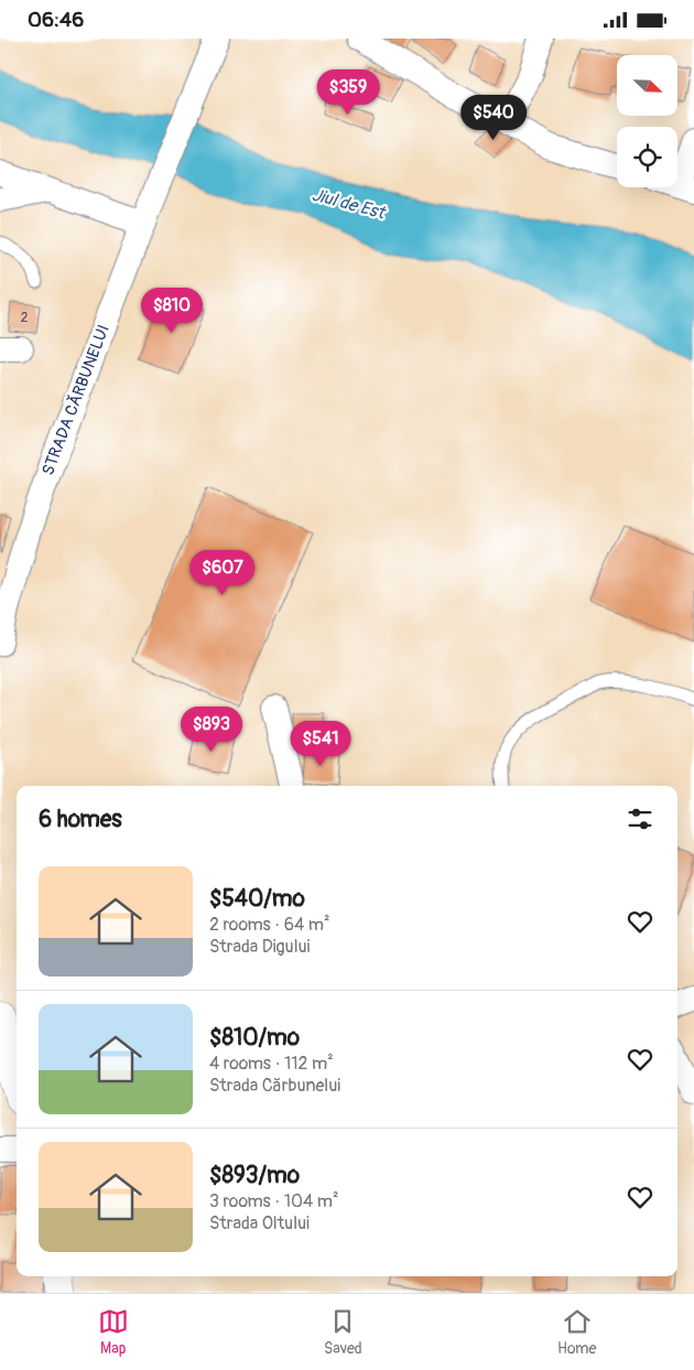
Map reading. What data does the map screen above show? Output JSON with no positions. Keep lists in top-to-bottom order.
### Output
{
  "streets": {
    "street": ["STRADA CĂRBUNELUI"]
  },
  "water": ["Jiul de Est"],
  "house_numbers": ["2"],
  "north": "bottom right",
  "page": {
    "status": "06:46",
    "price": [
      "$359",
      "$540",
      "$810",
      "$607",
      "$893",
      "$541"
    ],
    "heading": "6 homes",
    "list": [
      {
        "name": "$540/mo",
        "note": "2 rooms · 64 m² · Strada Digului"
      },
      {
        "name": "$810/mo",
        "note": "4 rooms · 112 m² · Strada Cărbunelui"
      },
      {
        "name": "$893/mo",
        "note": "3 rooms · 104 m² · Strada Oltului"
      }
    ],
    "tabs": ["Map", "Saved", "Home"]
  }
}
